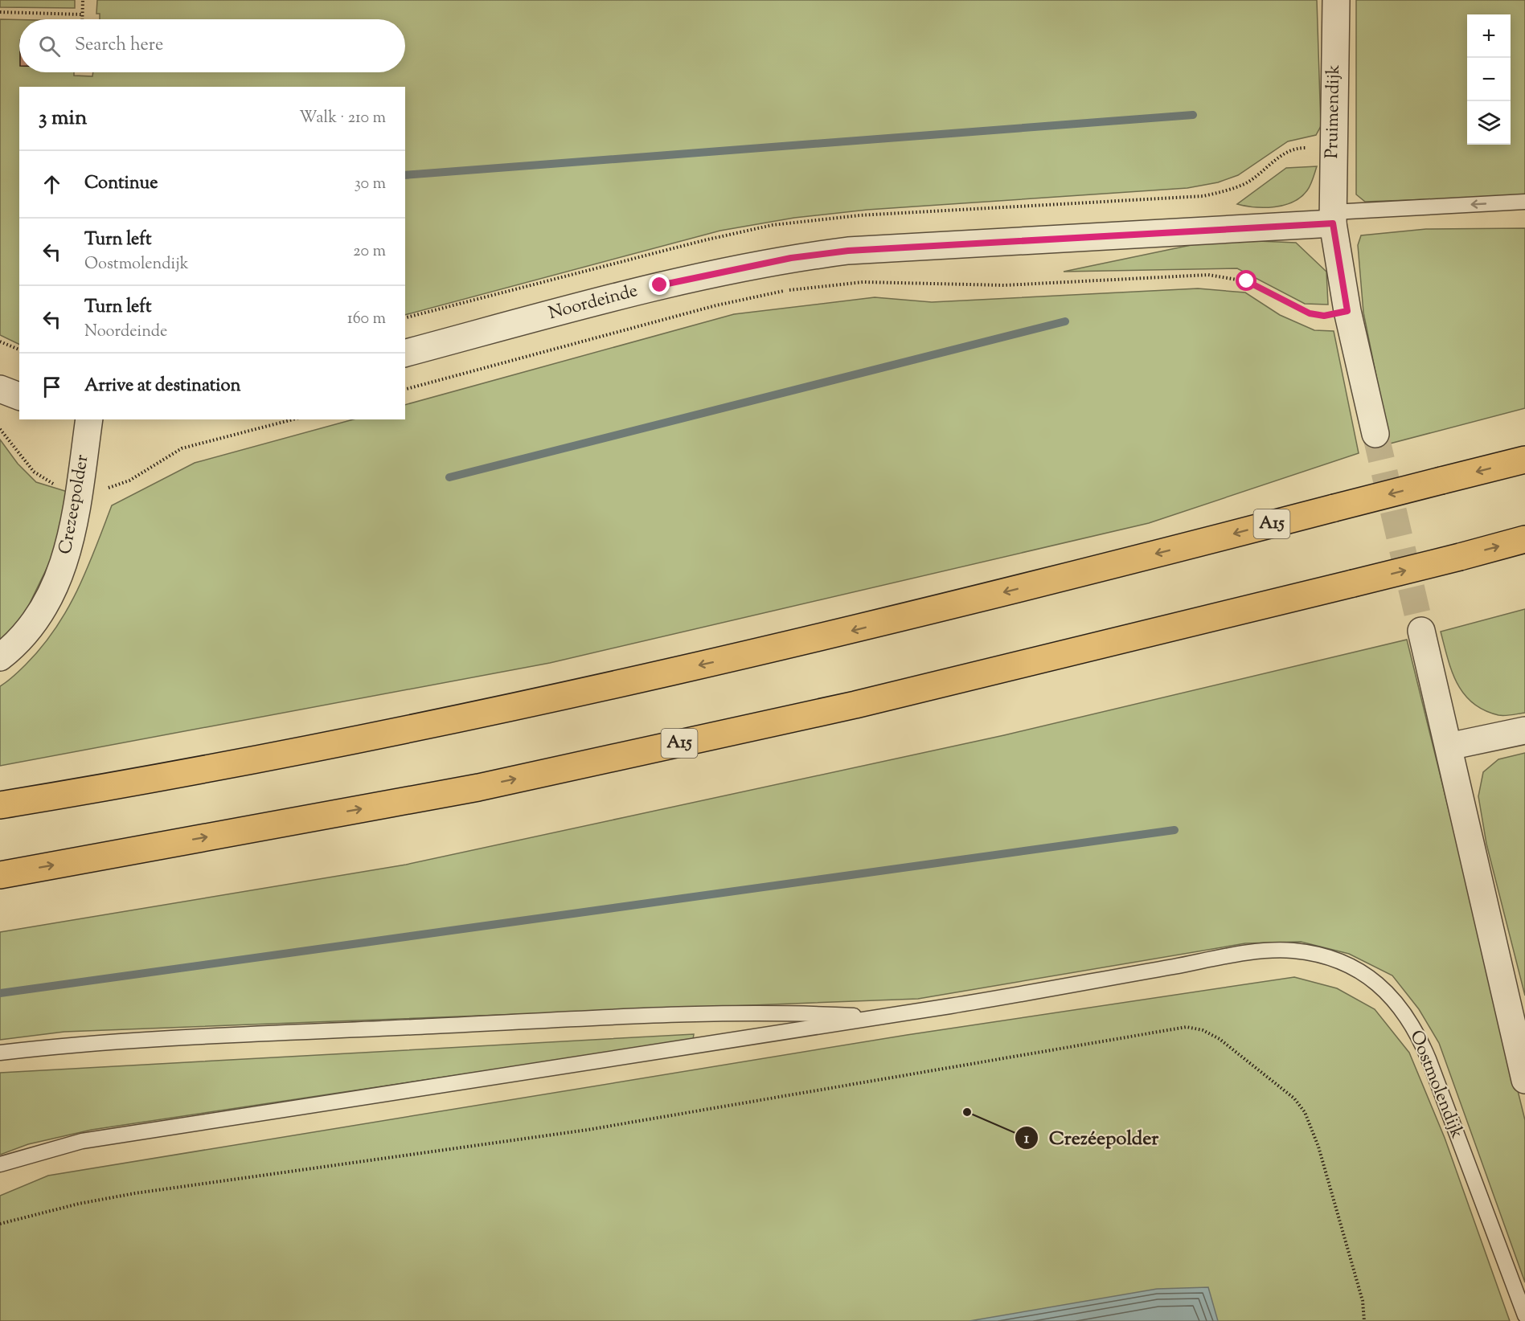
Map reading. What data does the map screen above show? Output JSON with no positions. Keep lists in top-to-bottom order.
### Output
{
  "streets": {
    "highway": ["A15"],
    "street": ["Pruimendijk", "Noordeinde", "Crezeepolder"],
    "lane": ["Oostmolendijk"]
  },
  "crossings": [
    ["Pruimendijk", "Noordeinde"]
  ],
  "places": ["Crezéepolder"],
  "page": {
    "map_buttons": ["+", "−"],
    "search": "Search here",
    "heading": ["3 min", "Walk · 210 m"],
    "list": [
      ["Continue", "30 m"],
      ["Turn left", "Oostmolendijk", "20 m"],
      ["Turn left", "Noordeinde", "160 m"],
      "Arrive at destination"
    ]
  }
}
